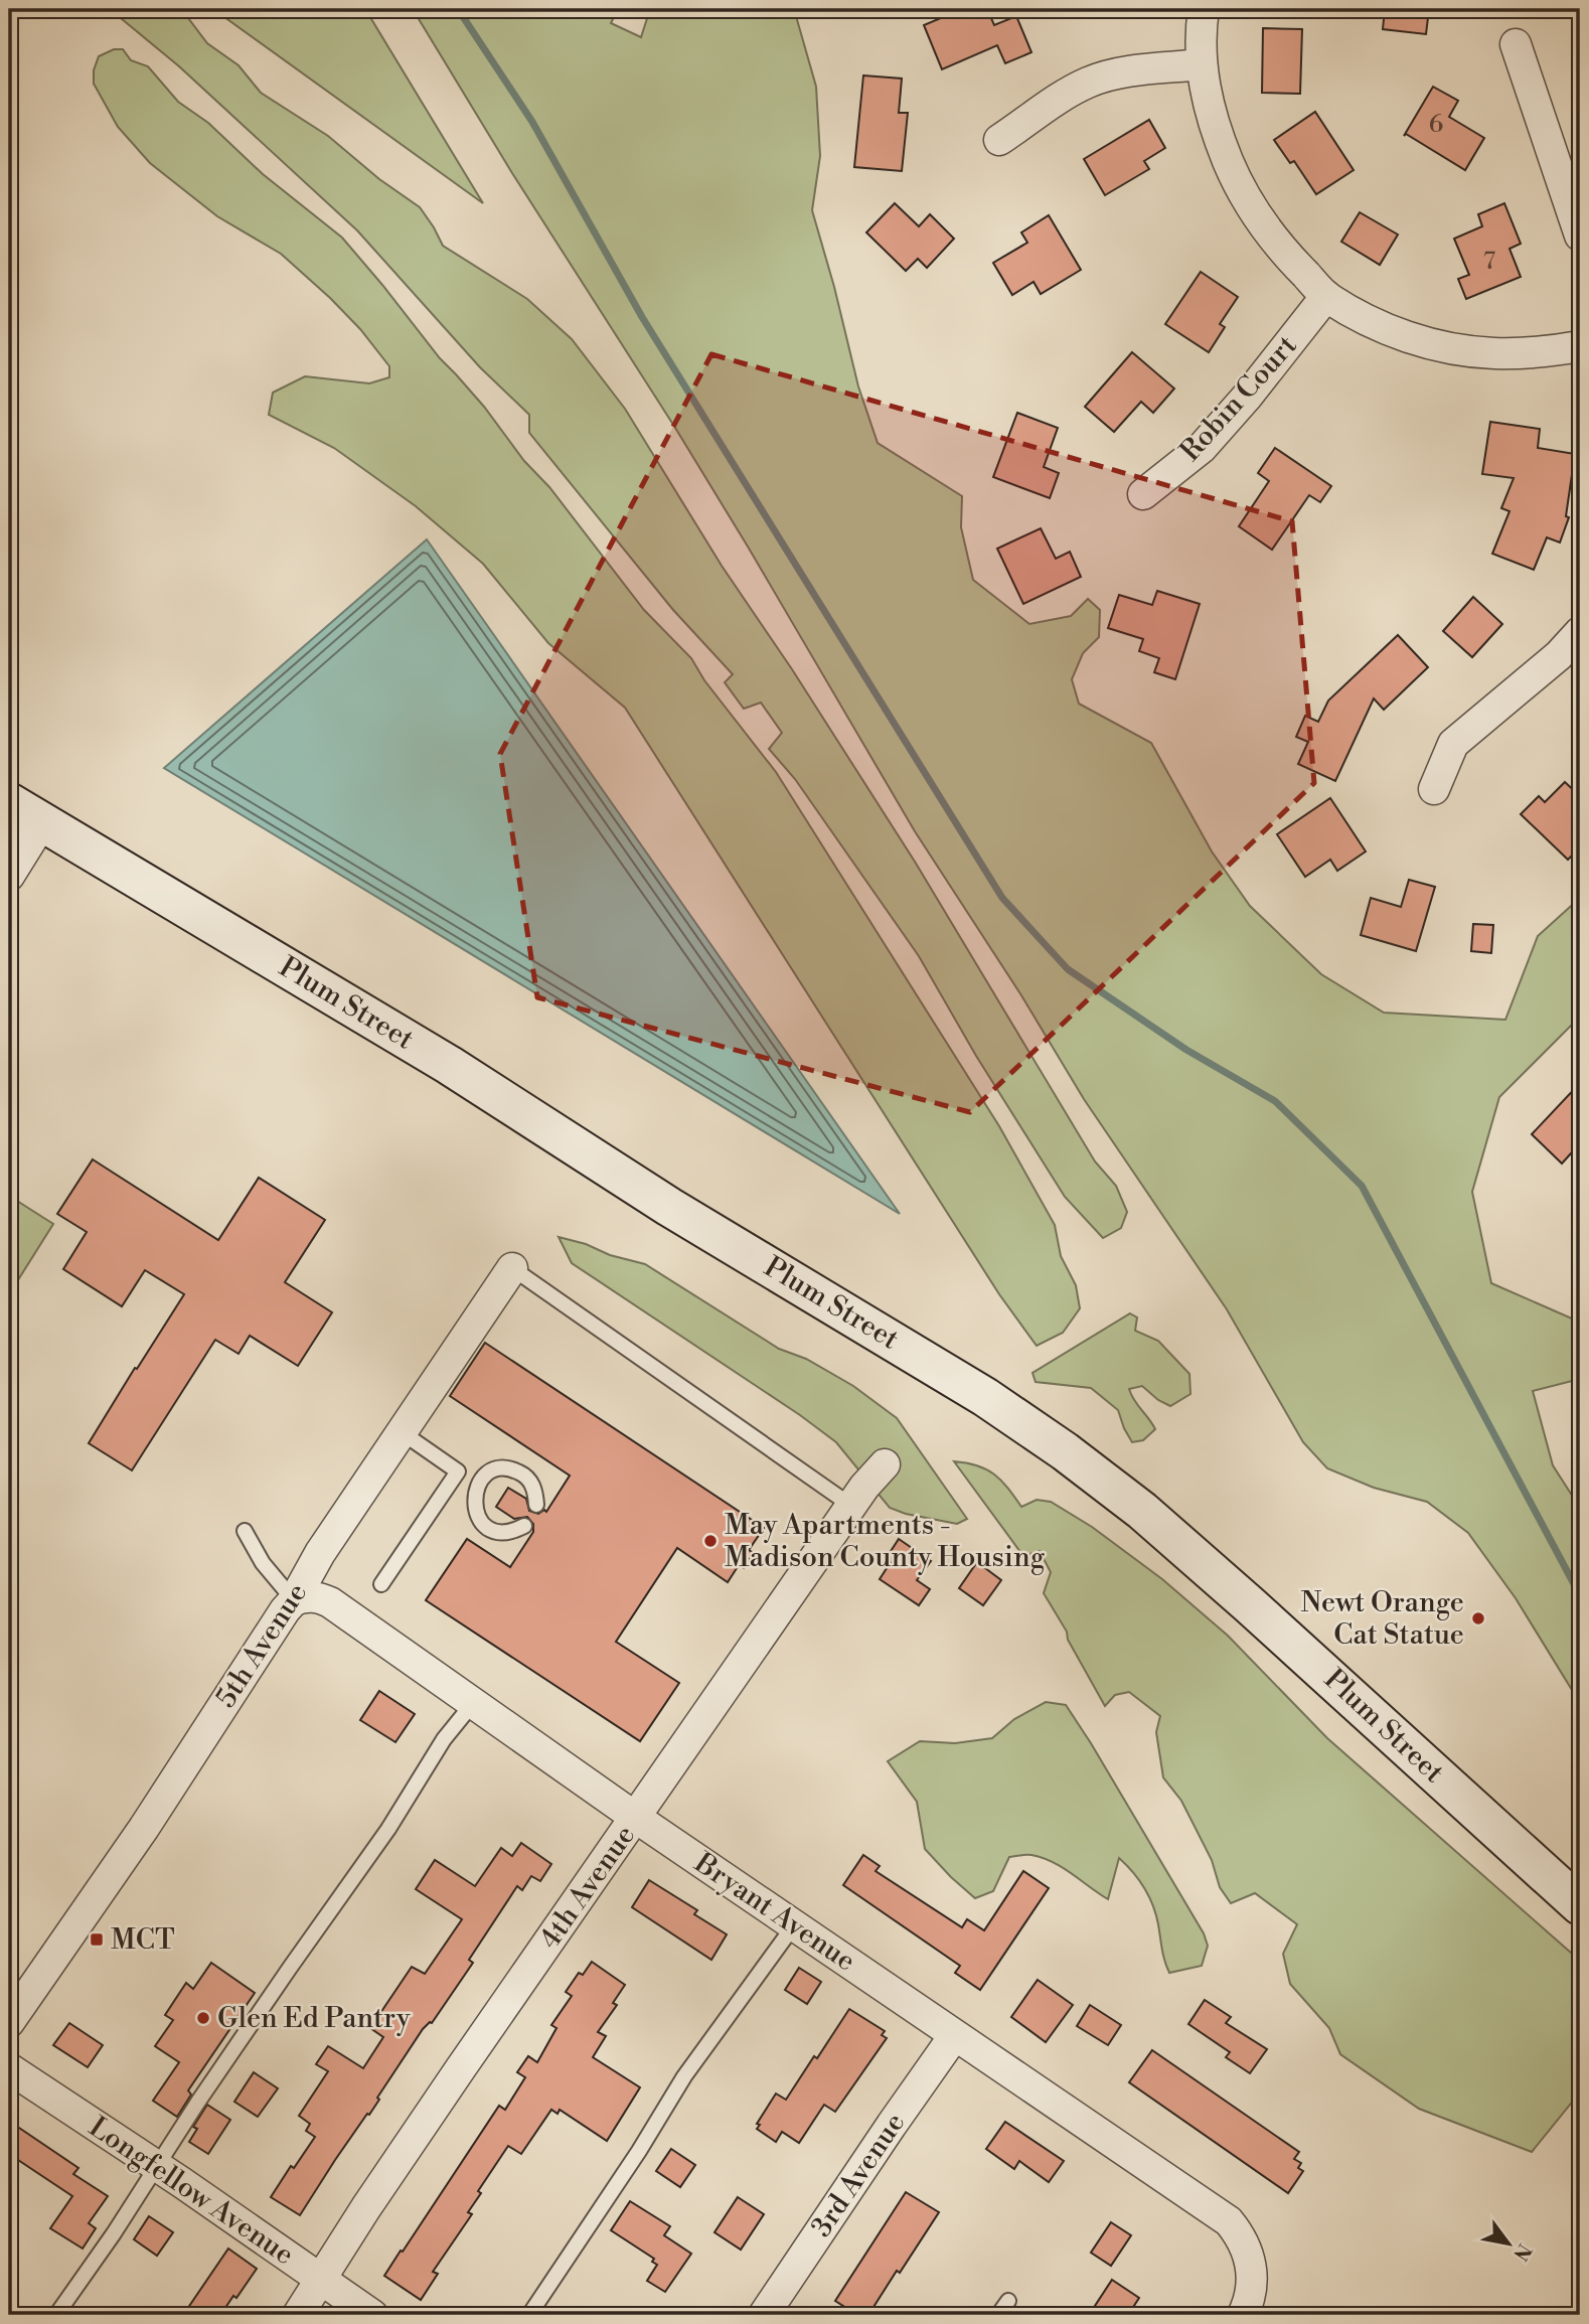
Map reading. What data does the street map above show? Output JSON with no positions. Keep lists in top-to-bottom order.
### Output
{
  "streets": {
    "main road": ["Plum Street"],
    "street": [
      "Robin Court",
      "5th Avenue",
      "4th Avenue",
      "Bryant Avenue",
      "3rd Avenue",
      "Longfellow Avenue"
    ]
  },
  "crossings": [
    ["5th Avenue", "Bryant Avenue"],
    ["4th Avenue", "Bryant Avenue"],
    ["4th Avenue", "Longfellow Avenue"],
    ["Bryant Avenue", "3rd Avenue"]
  ],
  "places": {
    "other": ["May Apartments - Madison County Housing", "Newt Orange Cat Statue", "Glen Ed Pantry"],
    "transit": ["MCT"]
  },
  "house_numbers": ["6", "7"],
  "north": "bottom right"
}
